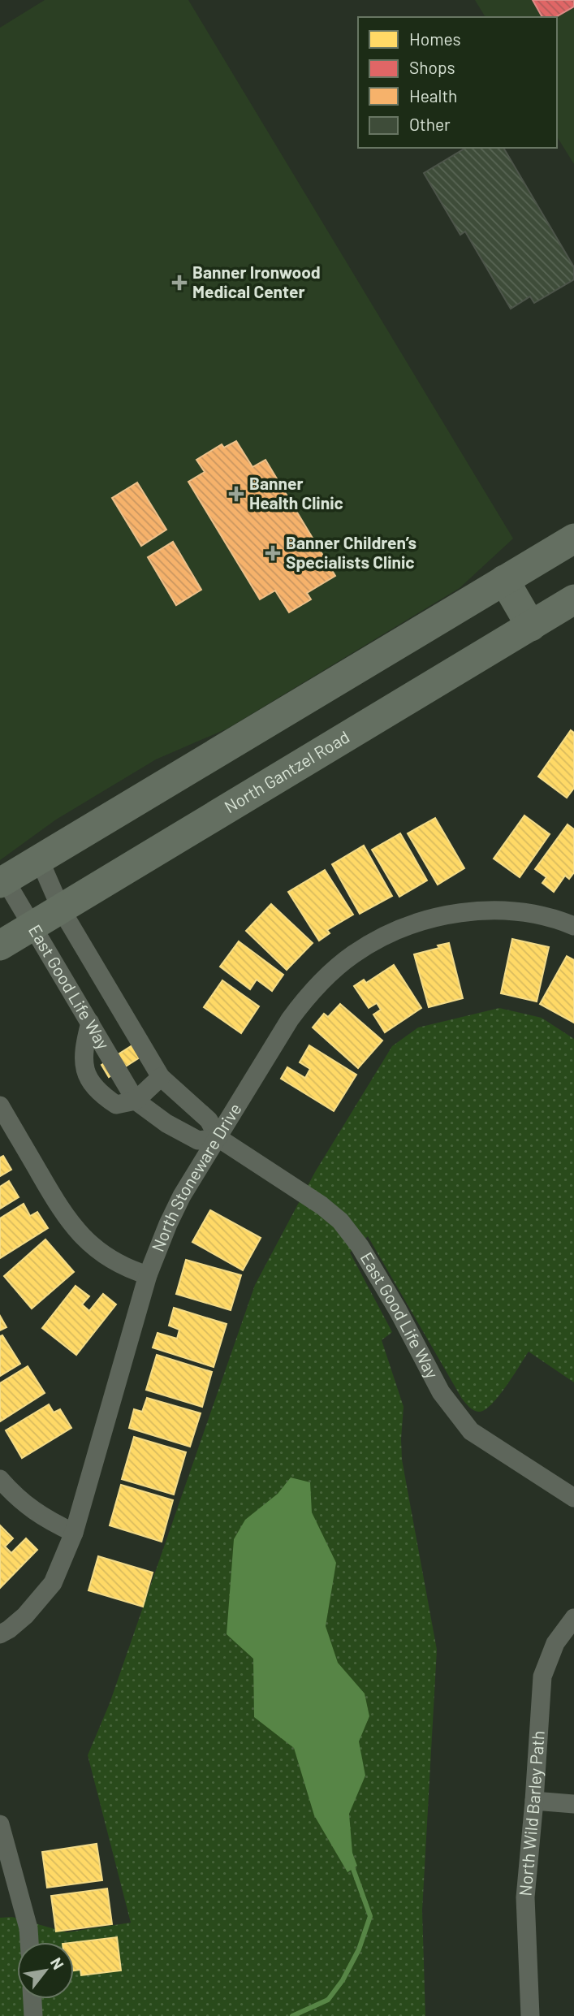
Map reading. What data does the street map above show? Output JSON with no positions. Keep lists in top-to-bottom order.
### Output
{
  "streets": {
    "main road": ["North Gantzel Road"],
    "street": ["East Good Life Way", "North Stoneware Drive", "North Wild Barley Path"]
  },
  "crossings": [
    ["North Gantzel Road", "East Good Life Way"],
    ["East Good Life Way", "North Stoneware Drive"]
  ],
  "places": {
    "health": ["Banner Ironwood Medical Center", "Banner Health Clinic", "Banner Children’s Specialists Clinic"]
  },
  "legend": [
    "Homes",
    "Shops",
    "Health",
    "Other"
  ],
  "north": "top right"
}
